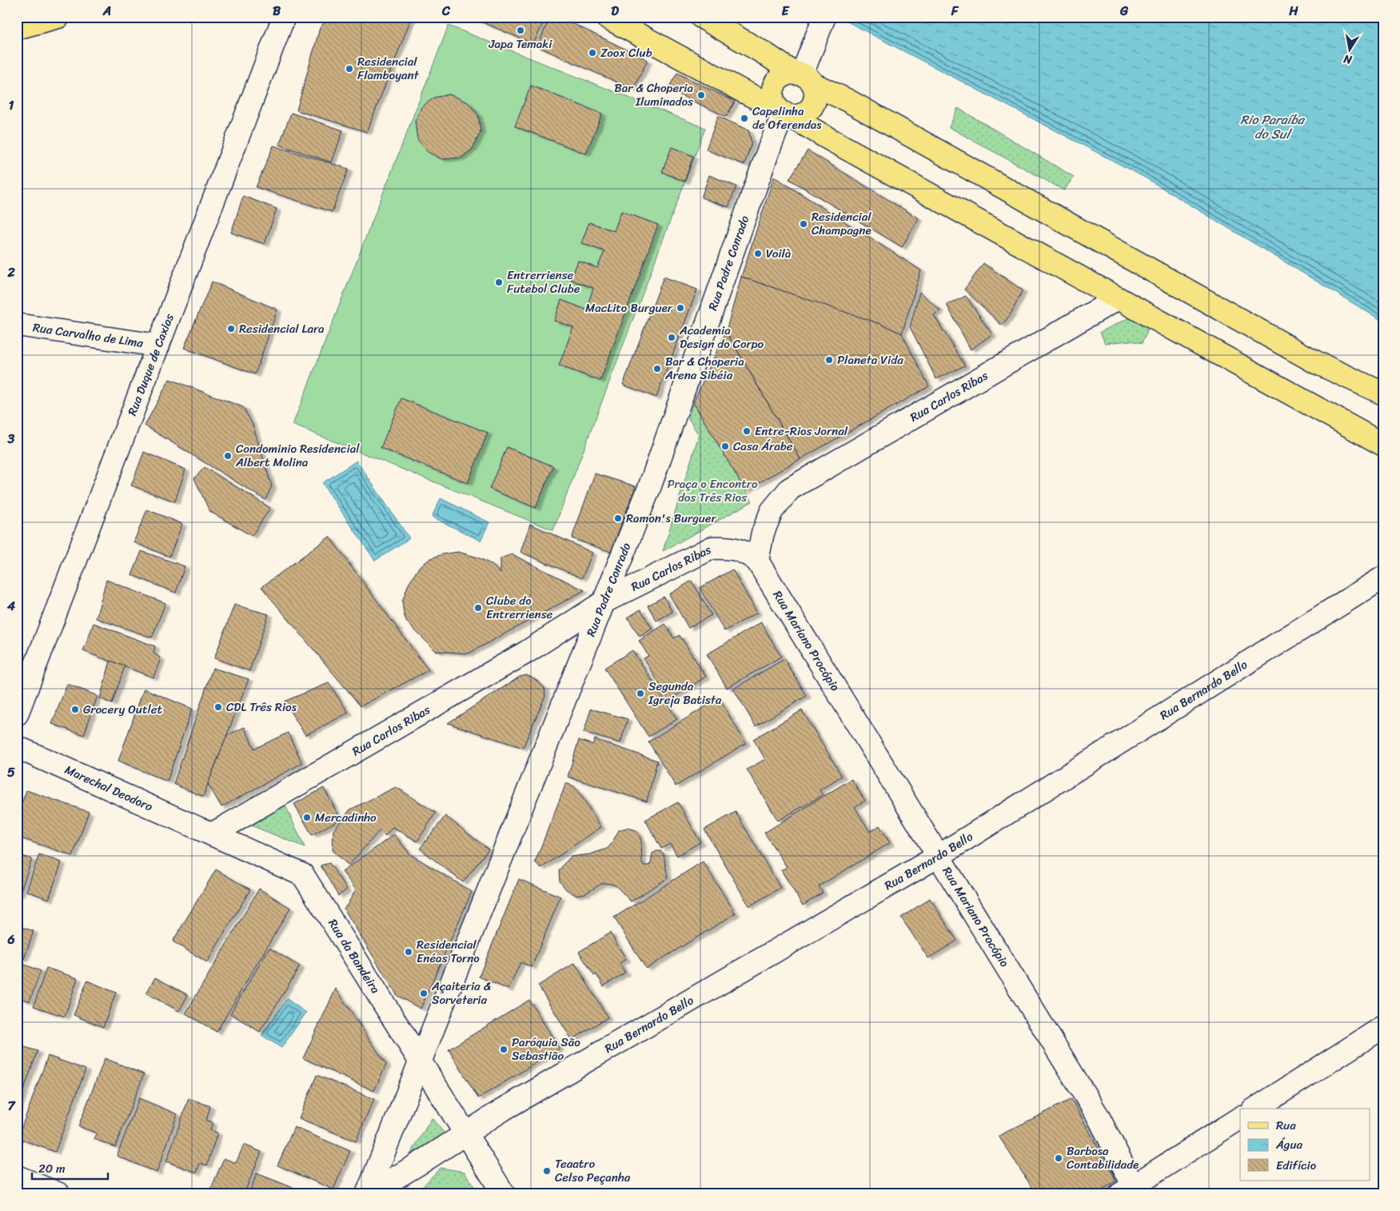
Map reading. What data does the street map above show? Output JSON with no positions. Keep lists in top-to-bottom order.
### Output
{
  "streets": {
    "street": [
      "Rua Padre Conrado",
      "Rua Carvalho de Lima",
      "Rua Duque de Caxias",
      "Rua Carlos Ribas",
      "Rua Mariano Procópio",
      "Rua Bernardo Bello",
      "Marechal Deodoro",
      "Rua da Bandeira"
    ]
  },
  "crossings": [
    ["Rua Padre Conrado", "Rua Carlos Ribas"],
    ["Rua Padre Conrado", "Rua Bernardo Bello"],
    ["Rua Padre Conrado", "Rua da Bandeira"],
    ["Rua Carvalho de Lima", "Rua Duque de Caxias"],
    ["Rua Carlos Ribas", "Rua Mariano Procópio"],
    ["Rua Carlos Ribas", "Marechal Deodoro"],
    ["Rua Carlos Ribas", "Rua da Bandeira"],
    ["Rua Mariano Procópio", "Rua Bernardo Bello"],
    ["Rua Bernardo Bello", "Rua da Bandeira"],
    ["Marechal Deodoro", "Rua da Bandeira"]
  ],
  "water": ["Rio Paraíba do Sul"],
  "parks": ["Praça o Encontro dos Três Rios"],
  "places": [
    "Japa Temaki",
    "Zoox Club",
    "Residencial Flamboyant",
    "Bar & Choperia Iluminados",
    "Capelinha de Oferendas",
    "Residencial Champagne",
    "Voilà",
    "Entrerriense Futebol Clube",
    "MacLito Burguer",
    "Residencial Lara",
    "Academia Design do Corpo",
    "Planeta Vida",
    "Bar & Choperia Arena Sibéia",
    "Entre-Rios Jornal",
    "Casa Árabe",
    "Condominio Residencial Albert Molina",
    "Ramon's Burguer",
    "Clube do Entrerriense",
    "Segunda Igreja Batista",
    "CDL Três Rios",
    "Grocery Outlet",
    "Mercadinho",
    "Residencial Enéas Torno",
    "Açaiteria & Sorveteria",
    "Paróquia São Sebastião",
    "Barbosa Contabilidade",
    "Teaatro Celso Peçanha"
  ],
  "legend": ["Rua", "Água", "Edifício"],
  "scale_bar": "20 m",
  "north": "bottom",
  "grid": {
    "columns": [
      "A",
      "B",
      "C",
      "D",
      "E",
      "F",
      "G",
      "H"
    ],
    "rows": [
      "1",
      "2",
      "3",
      "4",
      "5",
      "6",
      "7"
    ]
  }
}
